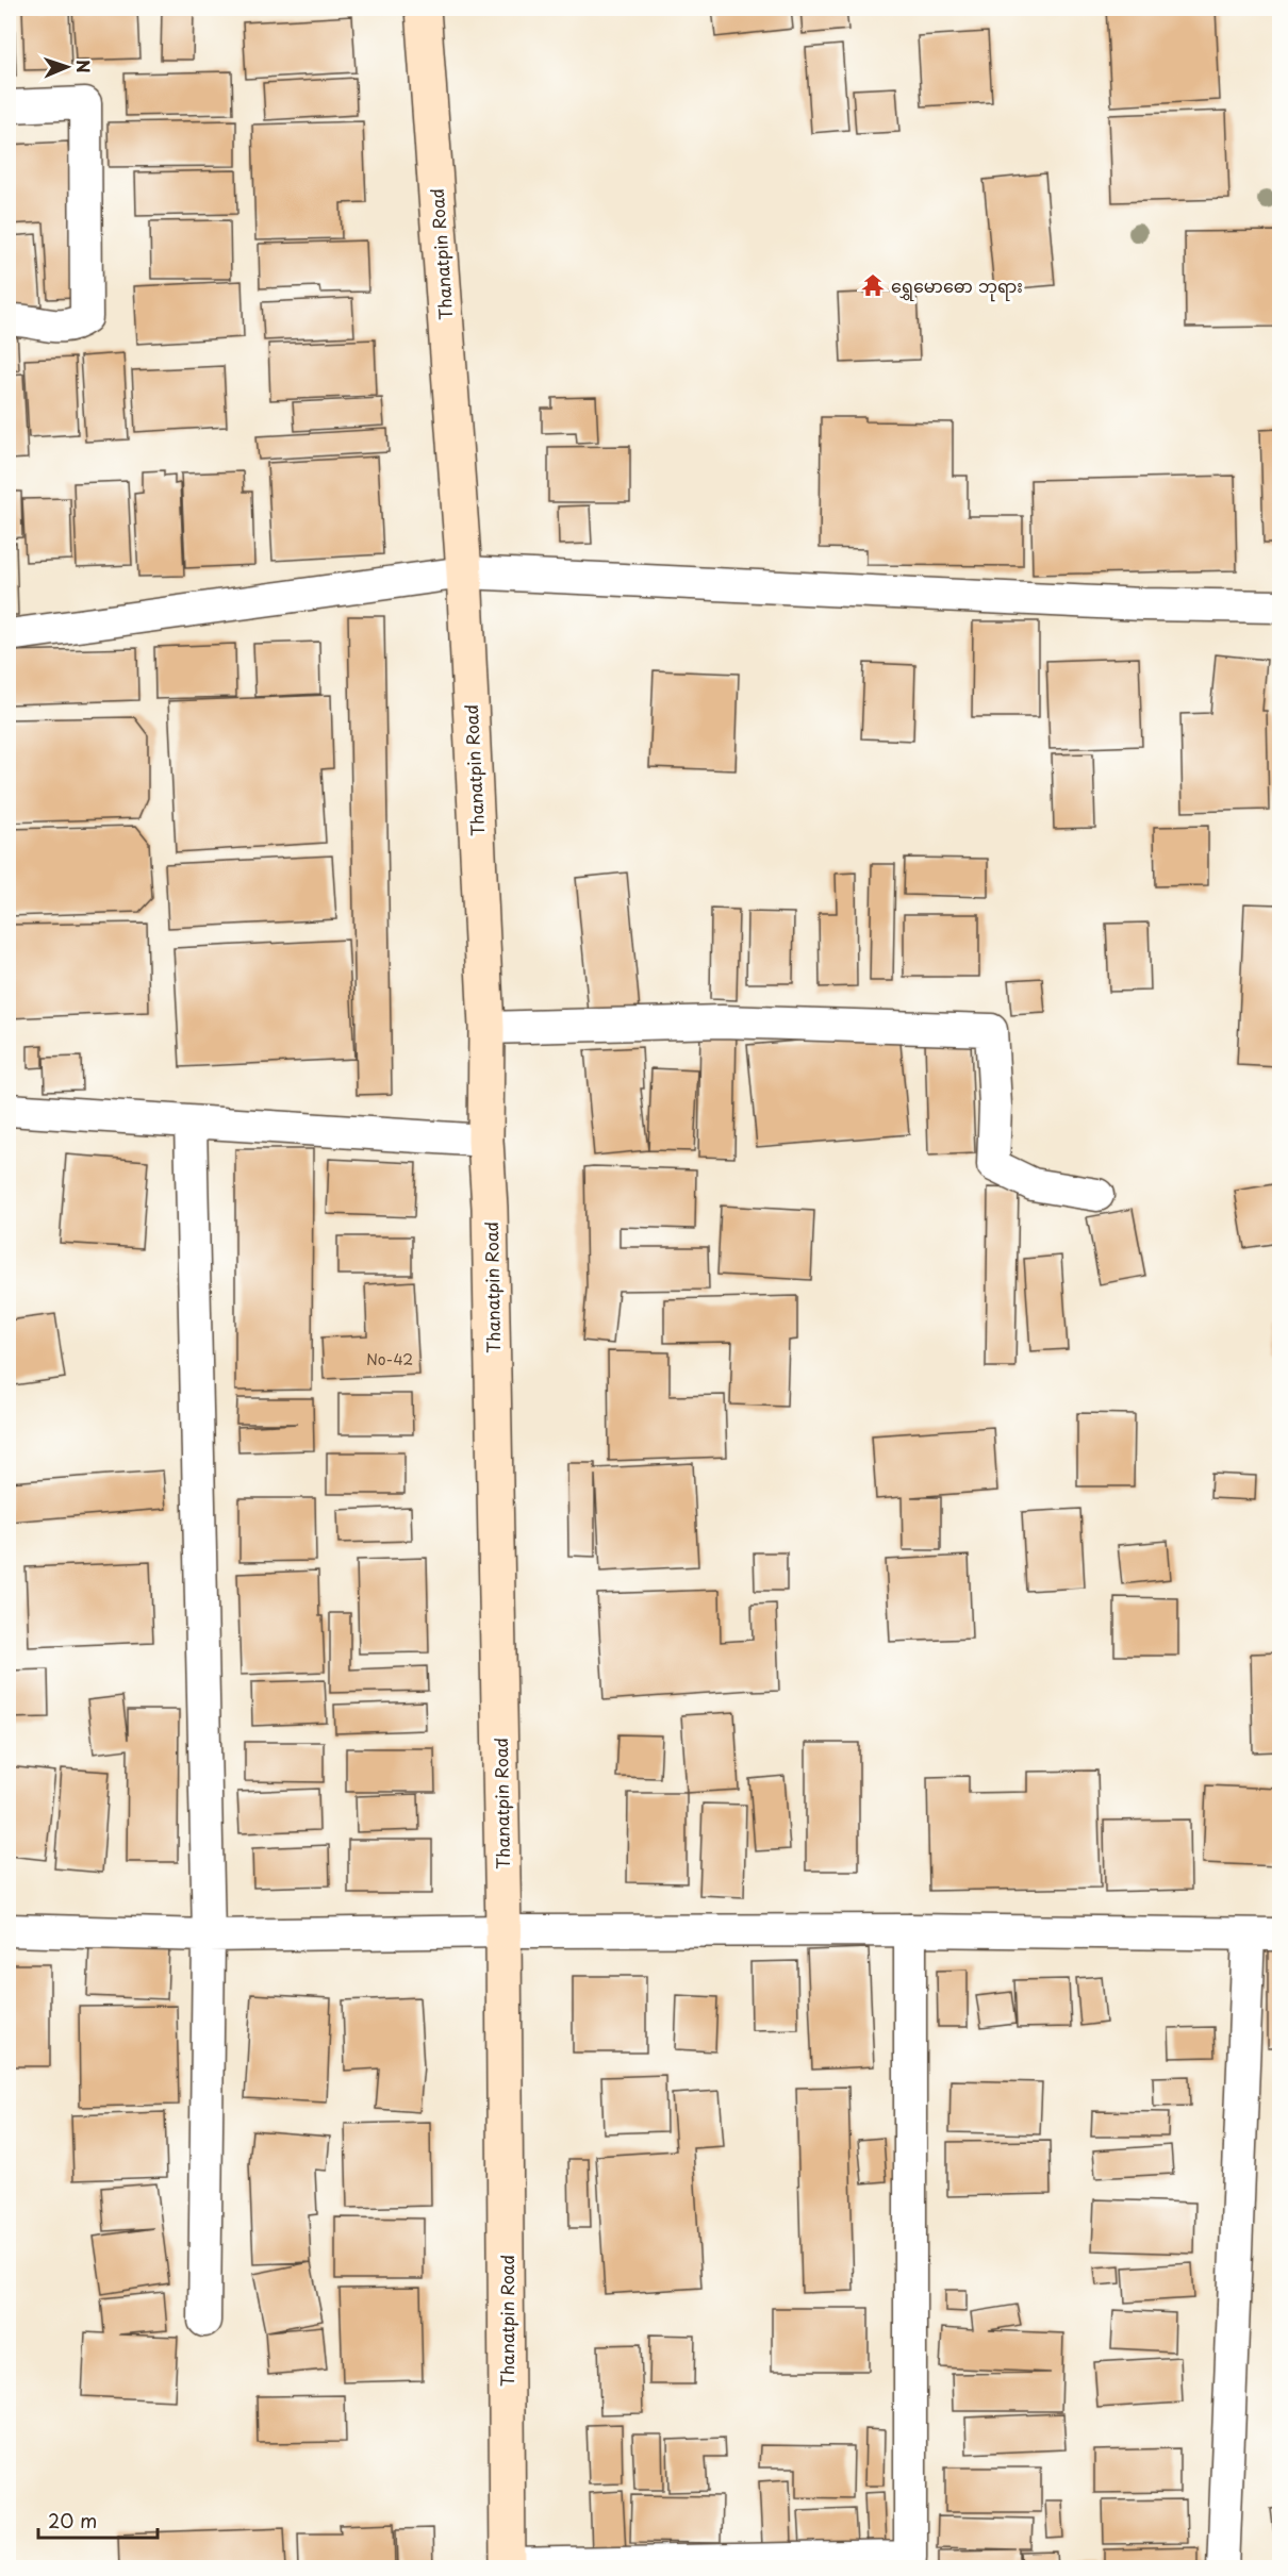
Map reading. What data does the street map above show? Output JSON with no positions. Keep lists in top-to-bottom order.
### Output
{
  "streets": {
    "main road": ["Thanatpin Road"]
  },
  "places": {
    "temple": ["ရွှေမောဓော ဘုရား"]
  },
  "house_numbers": ["No-42"],
  "scale_bar": "20 m",
  "north": "right"
}
